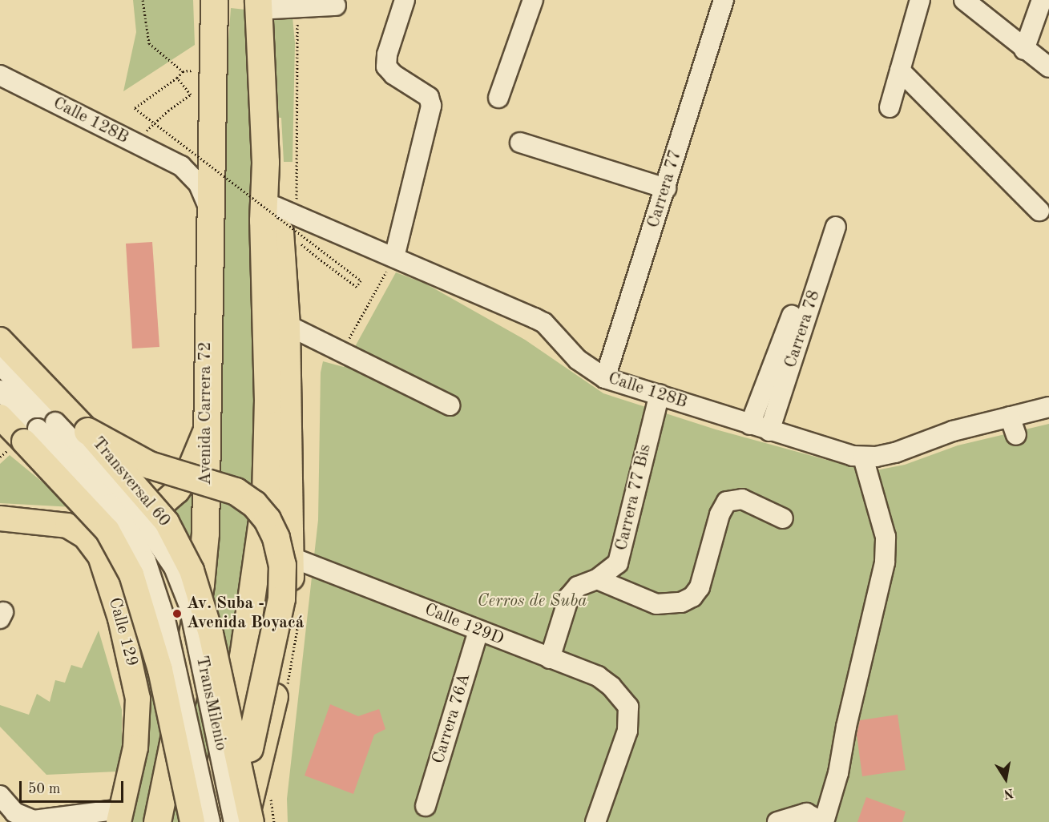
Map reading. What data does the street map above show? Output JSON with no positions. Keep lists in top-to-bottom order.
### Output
{
  "streets": {
    "highway": ["Avenida Carrera 72"],
    "main road": ["Transversal 60", "Calle 129"],
    "street": [
      "Calle 128B",
      "Carrera 77",
      "Carrera 78",
      "Carrera 77 Bis",
      "Calle 129D",
      "TransMilenio",
      "Carrera 76A"
    ]
  },
  "crossings": [
    ["Calle 128B", "Carrera 77"],
    ["Calle 128B", "Carrera 78"],
    ["Calle 128B", "Avenida Carrera 72"],
    ["Calle 128B", "Carrera 77 Bis"],
    ["Transversal 60", "TransMilenio"],
    ["Carrera 77 Bis", "Calle 129D"],
    ["Calle 129D", "Carrera 76A"]
  ],
  "parks": ["Cerros de Suba"],
  "places": ["Av. Suba - Avenida Boyacá"],
  "scale_bar": "50 m",
  "north": "bottom"
}
